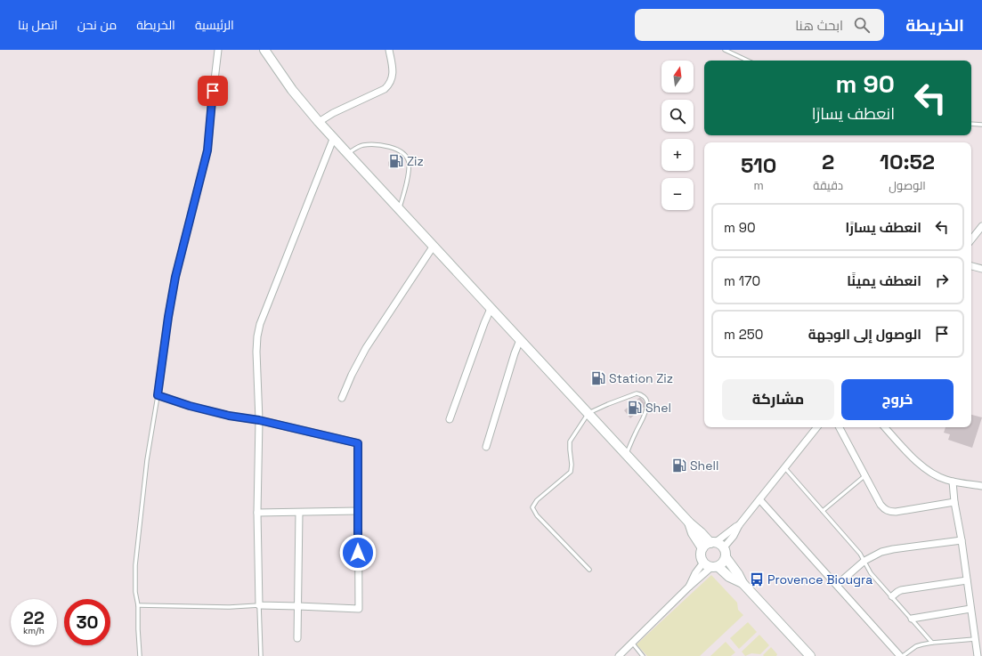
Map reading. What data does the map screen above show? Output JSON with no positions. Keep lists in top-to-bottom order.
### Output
{
  "places": {
    "fuel station": [
      "Ziz",
      "Station Ziz",
      "Shel",
      "Shell"
    ],
    "bus stop": ["Provence Biougra"]
  },
  "north": "top",
  "page": {
    "header": "الخريطة",
    "search": "ابحث هنا",
    "nav": [
      "الرئيسية",
      "الخريطة",
      "من نحن",
      "اتصل بنا"
    ],
    "map_buttons": ["+", "−"],
    "turn": ["90 m", "انعطف يسارًا"],
    "eta": [
      "10:52",
      "الوصول",
      "2",
      "دقيقة",
      "510",
      "m"
    ],
    "list": [
      {
        "name": "انعطف يسارًا",
        "value": "90 m"
      },
      {
        "name": "انعطف يمينًا",
        "value": "170 m"
      },
      {
        "name": "الوصول إلى الوجهة",
        "value": "250 m"
      }
    ],
    "buttons": ["خروج", "مشاركة"],
    "speed": "22 km/h",
    "limit": "30"
  }
}
